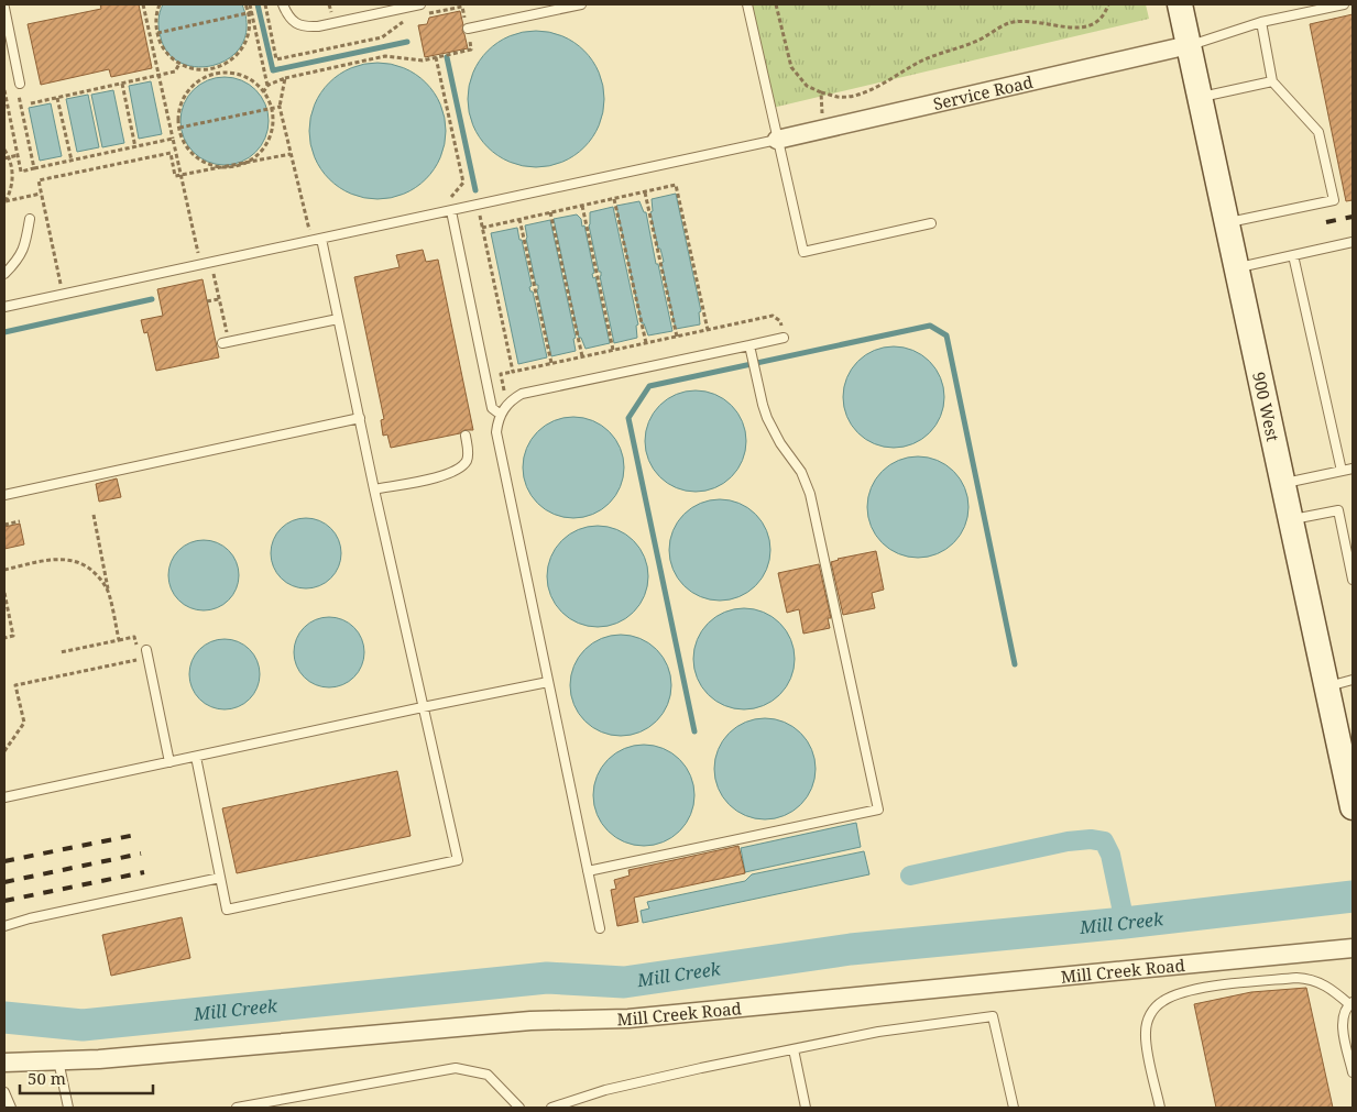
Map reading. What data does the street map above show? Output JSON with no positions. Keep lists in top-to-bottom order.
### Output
{
  "streets": {
    "main road": ["900 West"],
    "street": ["Service Road", "Mill Creek Road"]
  },
  "crossings": [
    ["Service Road", "900 West"]
  ],
  "water": ["Mill Creek"],
  "scale_bar": "50 m"
}
